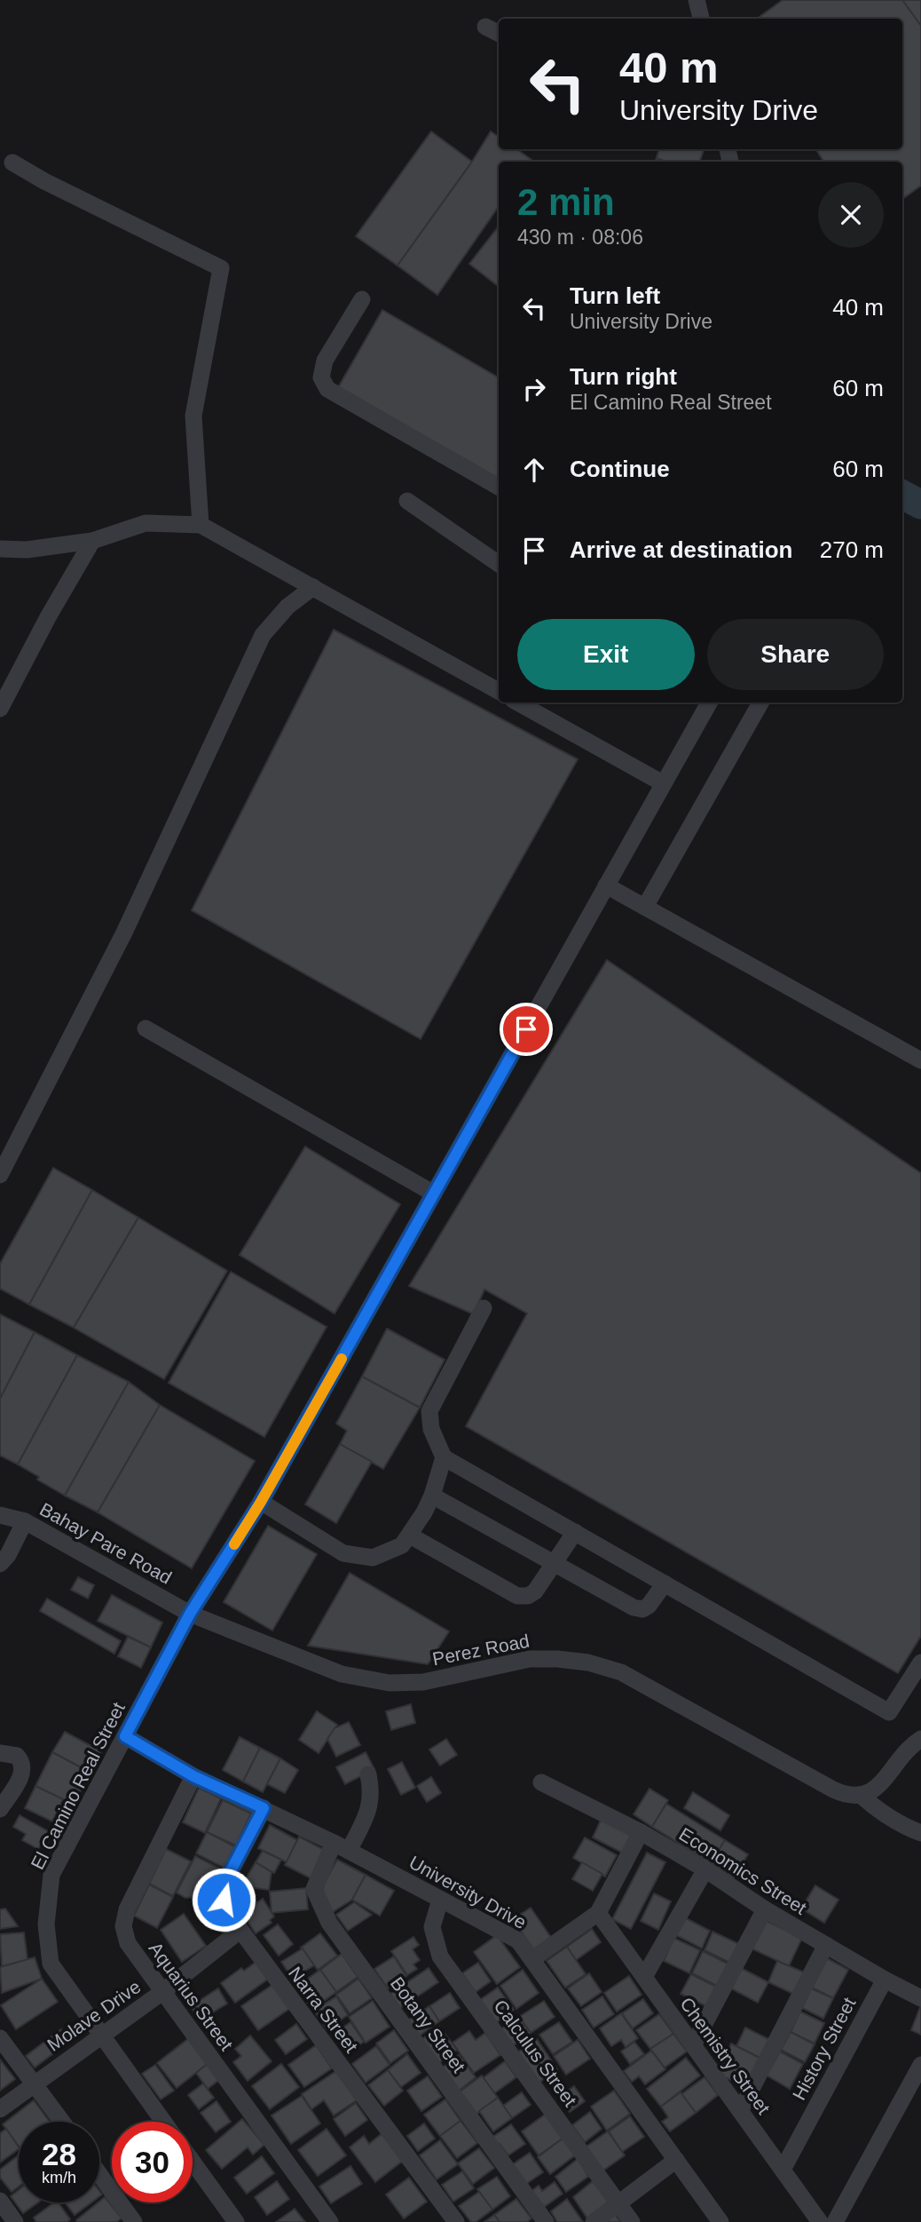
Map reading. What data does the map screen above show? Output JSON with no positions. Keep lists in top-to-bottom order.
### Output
{
  "streets": {
    "street": [
      "Bahay Pare Road",
      "Perez Road",
      "El Camino Real Street",
      "Economics Street",
      "University Drive",
      "Aquarius Street",
      "Narra Street",
      "Molave Drive",
      "Botany Street",
      "History Street",
      "Calculus Street",
      "Chemistry Street"
    ]
  },
  "crossings": [
    ["Bahay Pare Road", "Perez Road"],
    ["Bahay Pare Road", "El Camino Real Street"],
    ["Perez Road", "El Camino Real Street"],
    ["El Camino Real Street", "University Drive"],
    ["El Camino Real Street", "Molave Drive"],
    ["Economics Street", "History Street"],
    ["University Drive", "Aquarius Street"],
    ["University Drive", "Narra Street"],
    ["University Drive", "Botany Street"],
    ["University Drive", "Calculus Street"],
    ["Aquarius Street", "Molave Drive"],
    ["Narra Street", "Molave Drive"],
    ["History Street", "Chemistry Street"]
  ],
  "page": {
    "turn": ["40 m", "University Drive"],
    "heading": ["2 min", "430 m · 08:06"],
    "list": [
      {
        "name": "Turn left",
        "note": "University Drive",
        "value": "40 m"
      },
      {
        "name": "Turn right",
        "note": "El Camino Real Street",
        "value": "60 m"
      },
      {
        "name": "Continue",
        "value": "60 m"
      },
      {
        "name": "Arrive at destination",
        "value": "270 m"
      }
    ],
    "buttons": ["Exit", "Share"],
    "speed": "28 km/h",
    "limit": "30"
  }
}
